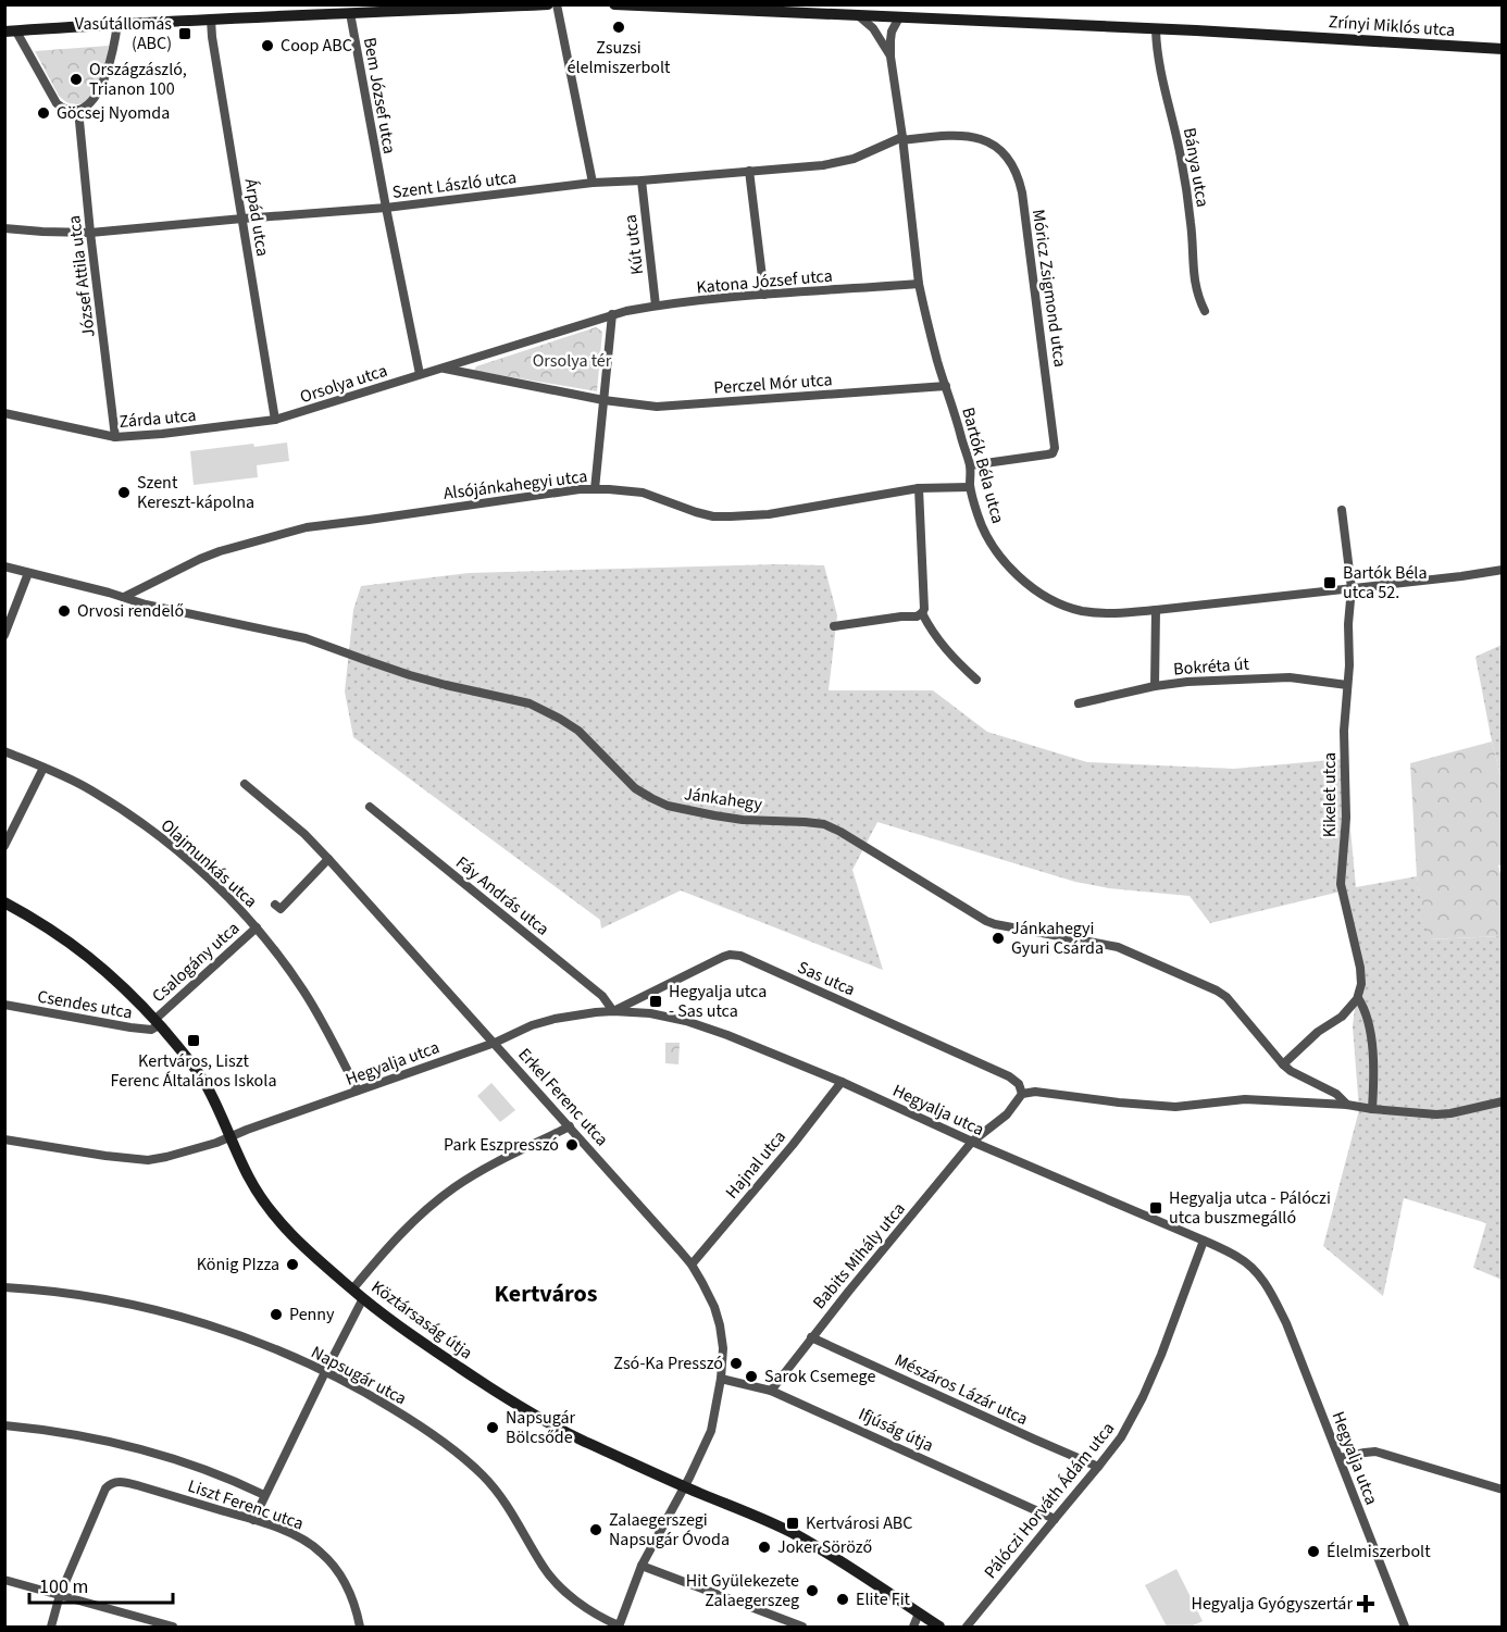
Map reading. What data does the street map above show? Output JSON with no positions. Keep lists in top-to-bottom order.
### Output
{
  "streets": {
    "main road": ["Zrínyi Miklós utca", "Köztársaság útja"],
    "street": [
      "Bem József utca",
      "Bánya utca",
      "Szent László utca",
      "Árpád utca",
      "Kút utca",
      "József Attila utca",
      "Katona József utca",
      "Móricz Zsigmond utca",
      "Orsolya utca",
      "Perczel Mór utca",
      "Zárda utca",
      "Bartók Béla utca",
      "Alsójánkahegyi utca",
      "Bokréta út",
      "Kikelet utca",
      "Jánkahegy",
      "Olajmunkás utca",
      "Fáy András utca",
      "Csalogány utca",
      "Sas utca",
      "Csendes utca",
      "Hegyalja utca",
      "Erkel Ferenc utca",
      "Hajnal utca",
      "Babits Mihály utca",
      "Napsugár utca",
      "Mészáros Lázár utca",
      "Ifjúság útja",
      "Pálóczi Horváth Ádám utca",
      "Liszt Ferenc utca"
    ]
  },
  "crossings": [
    ["Zrínyi Miklós utca", "Bánya utca"],
    ["Bem József utca", "Szent László utca"],
    ["Bem József utca", "Orsolya utca"],
    ["Szent László utca", "Árpád utca"],
    ["Szent László utca", "Kút utca"],
    ["Szent László utca", "József Attila utca"],
    ["Szent László utca", "Móricz Zsigmond utca"],
    ["Szent László utca", "Bartók Béla utca"],
    ["Árpád utca", "Orsolya utca"],
    ["Árpád utca", "Zárda utca"],
    ["Kút utca", "Katona József utca"],
    ["József Attila utca", "Zárda utca"],
    ["Katona József utca", "Bartók Béla utca"],
    ["Móricz Zsigmond utca", "Bartók Béla utca"],
    ["Orsolya utca", "Zárda utca"],
    ["Perczel Mór utca", "Bartók Béla utca"],
    ["Bartók Béla utca", "Alsójánkahegyi utca"],
    ["Bartók Béla utca", "Kikelet utca"],
    ["Alsójánkahegyi utca", "Jánkahegy"],
    ["Bokréta út", "Kikelet utca"],
    ["Olajmunkás utca", "Csalogány utca"],
    ["Olajmunkás utca", "Hegyalja utca"],
    ["Fáy András utca", "Sas utca"],
    ["Fáy András utca", "Hegyalja utca"],
    ["Csalogány utca", "Csendes utca"],
    ["Csalogány utca", "Köztársaság útja"],
    ["Sas utca", "Hegyalja utca"],
    ["Csendes utca", "Köztársaság útja"],
    ["Hegyalja utca", "Erkel Ferenc utca"],
    ["Hegyalja utca", "Hajnal utca"],
    ["Hegyalja utca", "Babits Mihály utca"],
    ["Hegyalja utca", "Köztársaság útja"],
    ["Hegyalja utca", "Pálóczi Horváth Ádám utca"],
    ["Erkel Ferenc utca", "Hajnal utca"],
    ["Erkel Ferenc utca", "Köztársaság útja"],
    ["Erkel Ferenc utca", "Napsugár utca"],
    ["Erkel Ferenc utca", "Ifjúság útja"],
    ["Babits Mihály utca", "Mészáros Lázár utca"],
    ["Babits Mihály utca", "Ifjúság útja"],
    ["Mészáros Lázár utca", "Pálóczi Horváth Ádám utca"],
    ["Ifjúság útja", "Pálóczi Horváth Ádám utca"]
  ],
  "districts": ["Kertváros"],
  "parks": ["Orsolya tér"],
  "places": {
    "other": [
      "Zsuzsi élelmiszerbolt",
      "Coop ABC",
      "Országzászló, Trianon 100",
      "Göcsej Nyomda",
      "Szent Kereszt-kápolna",
      "Orvosi rendelő",
      "Jánkahegyi Gyuri Csárda",
      "Park Eszpresszó",
      "König PIzza",
      "Penny",
      "Zsó-Ka Presszó",
      "Sarok Csemege",
      "Napsugár Bölcsőde",
      "Zalaegerszegi Napsugár Óvoda",
      "Joker Söröző",
      "Élelmiszerbolt",
      "Hit Gyülekezete Zalaegerszeg",
      "Elite Fit"
    ],
    "transit": [
      "Vasútállomás (ABC)",
      "Bartók Béla utca 52.",
      "Hegyalja utca - Sas utca",
      "Kertváros, Liszt Ferenc Általános Iskola",
      "Hegyalja utca - Pálóczi utca buszmegálló",
      "Kertvárosi ABC"
    ],
    "health": ["Hegyalja Gyógyszertár"]
  },
  "scale_bar": "100 m"
}
